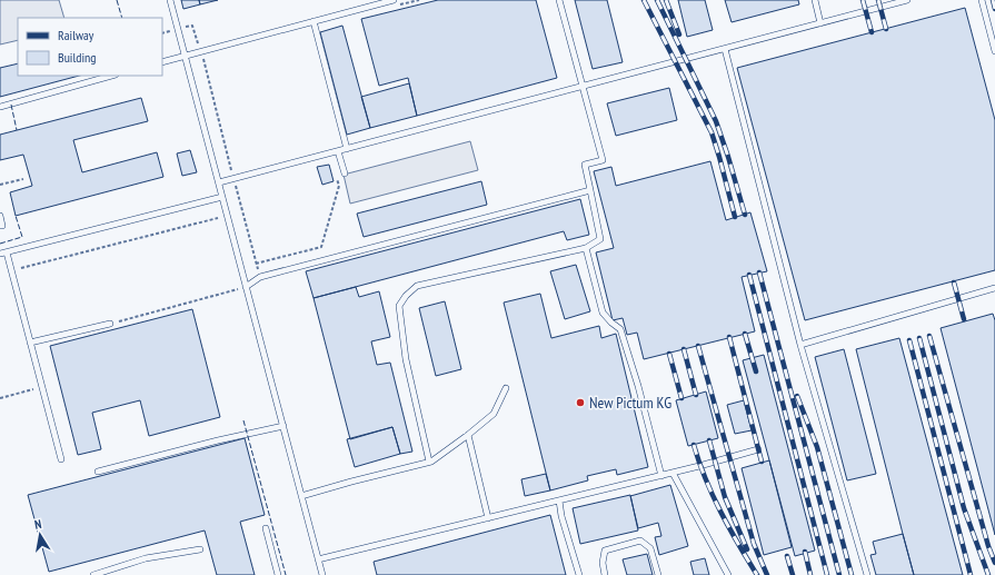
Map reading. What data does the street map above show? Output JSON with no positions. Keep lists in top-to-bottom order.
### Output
{
  "places": ["New Pictum KG"],
  "legend": ["Railway", "Building"],
  "north": "top"
}
